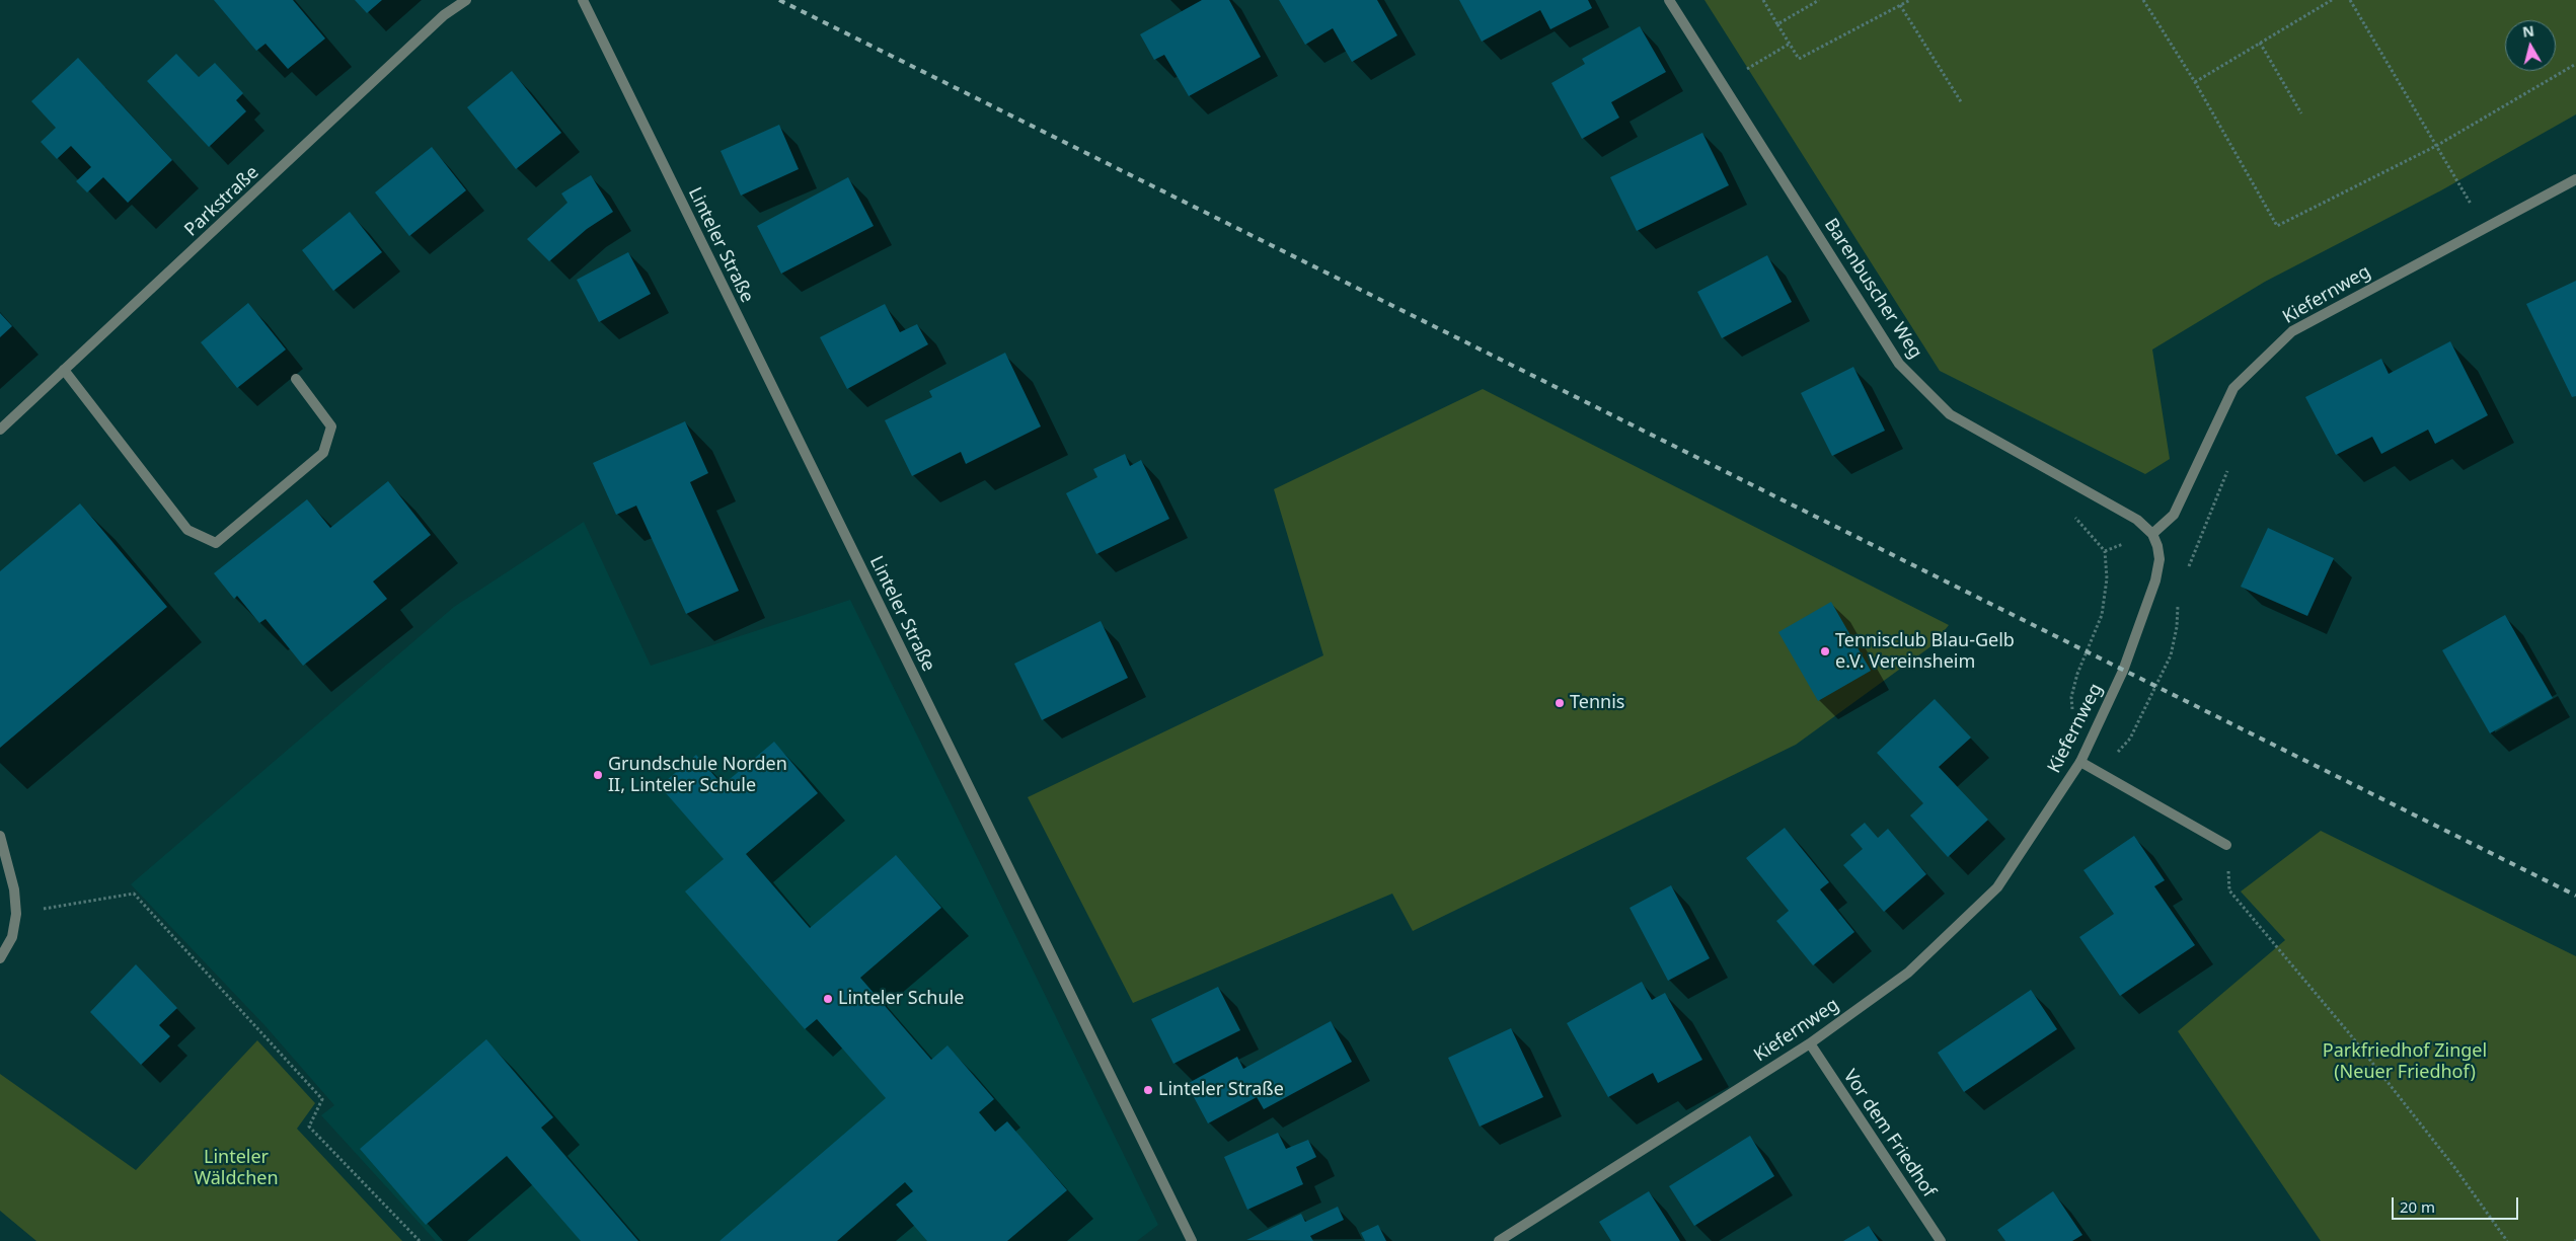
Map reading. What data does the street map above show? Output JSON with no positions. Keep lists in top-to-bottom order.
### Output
{
  "streets": {
    "street": [
      "Parkstraße",
      "Linteler Straße",
      "Barenbuscher Weg",
      "Kiefernweg",
      "Vor dem Friedhof"
    ]
  },
  "crossings": [
    ["Barenbuscher Weg", "Kiefernweg"],
    ["Kiefernweg", "Vor dem Friedhof"]
  ],
  "parks": ["Parkfriedhof Zingel (Neuer Friedhof)", "Linteler Wäldchen"],
  "places": [
    "Tennisclub Blau-Gelb e.V. Vereinsheim",
    "Tennis",
    "Grundschule Norden II, Linteler Schule",
    "Linteler Schule",
    "Linteler Straße"
  ],
  "scale_bar": "20 m",
  "north": "top"
}
